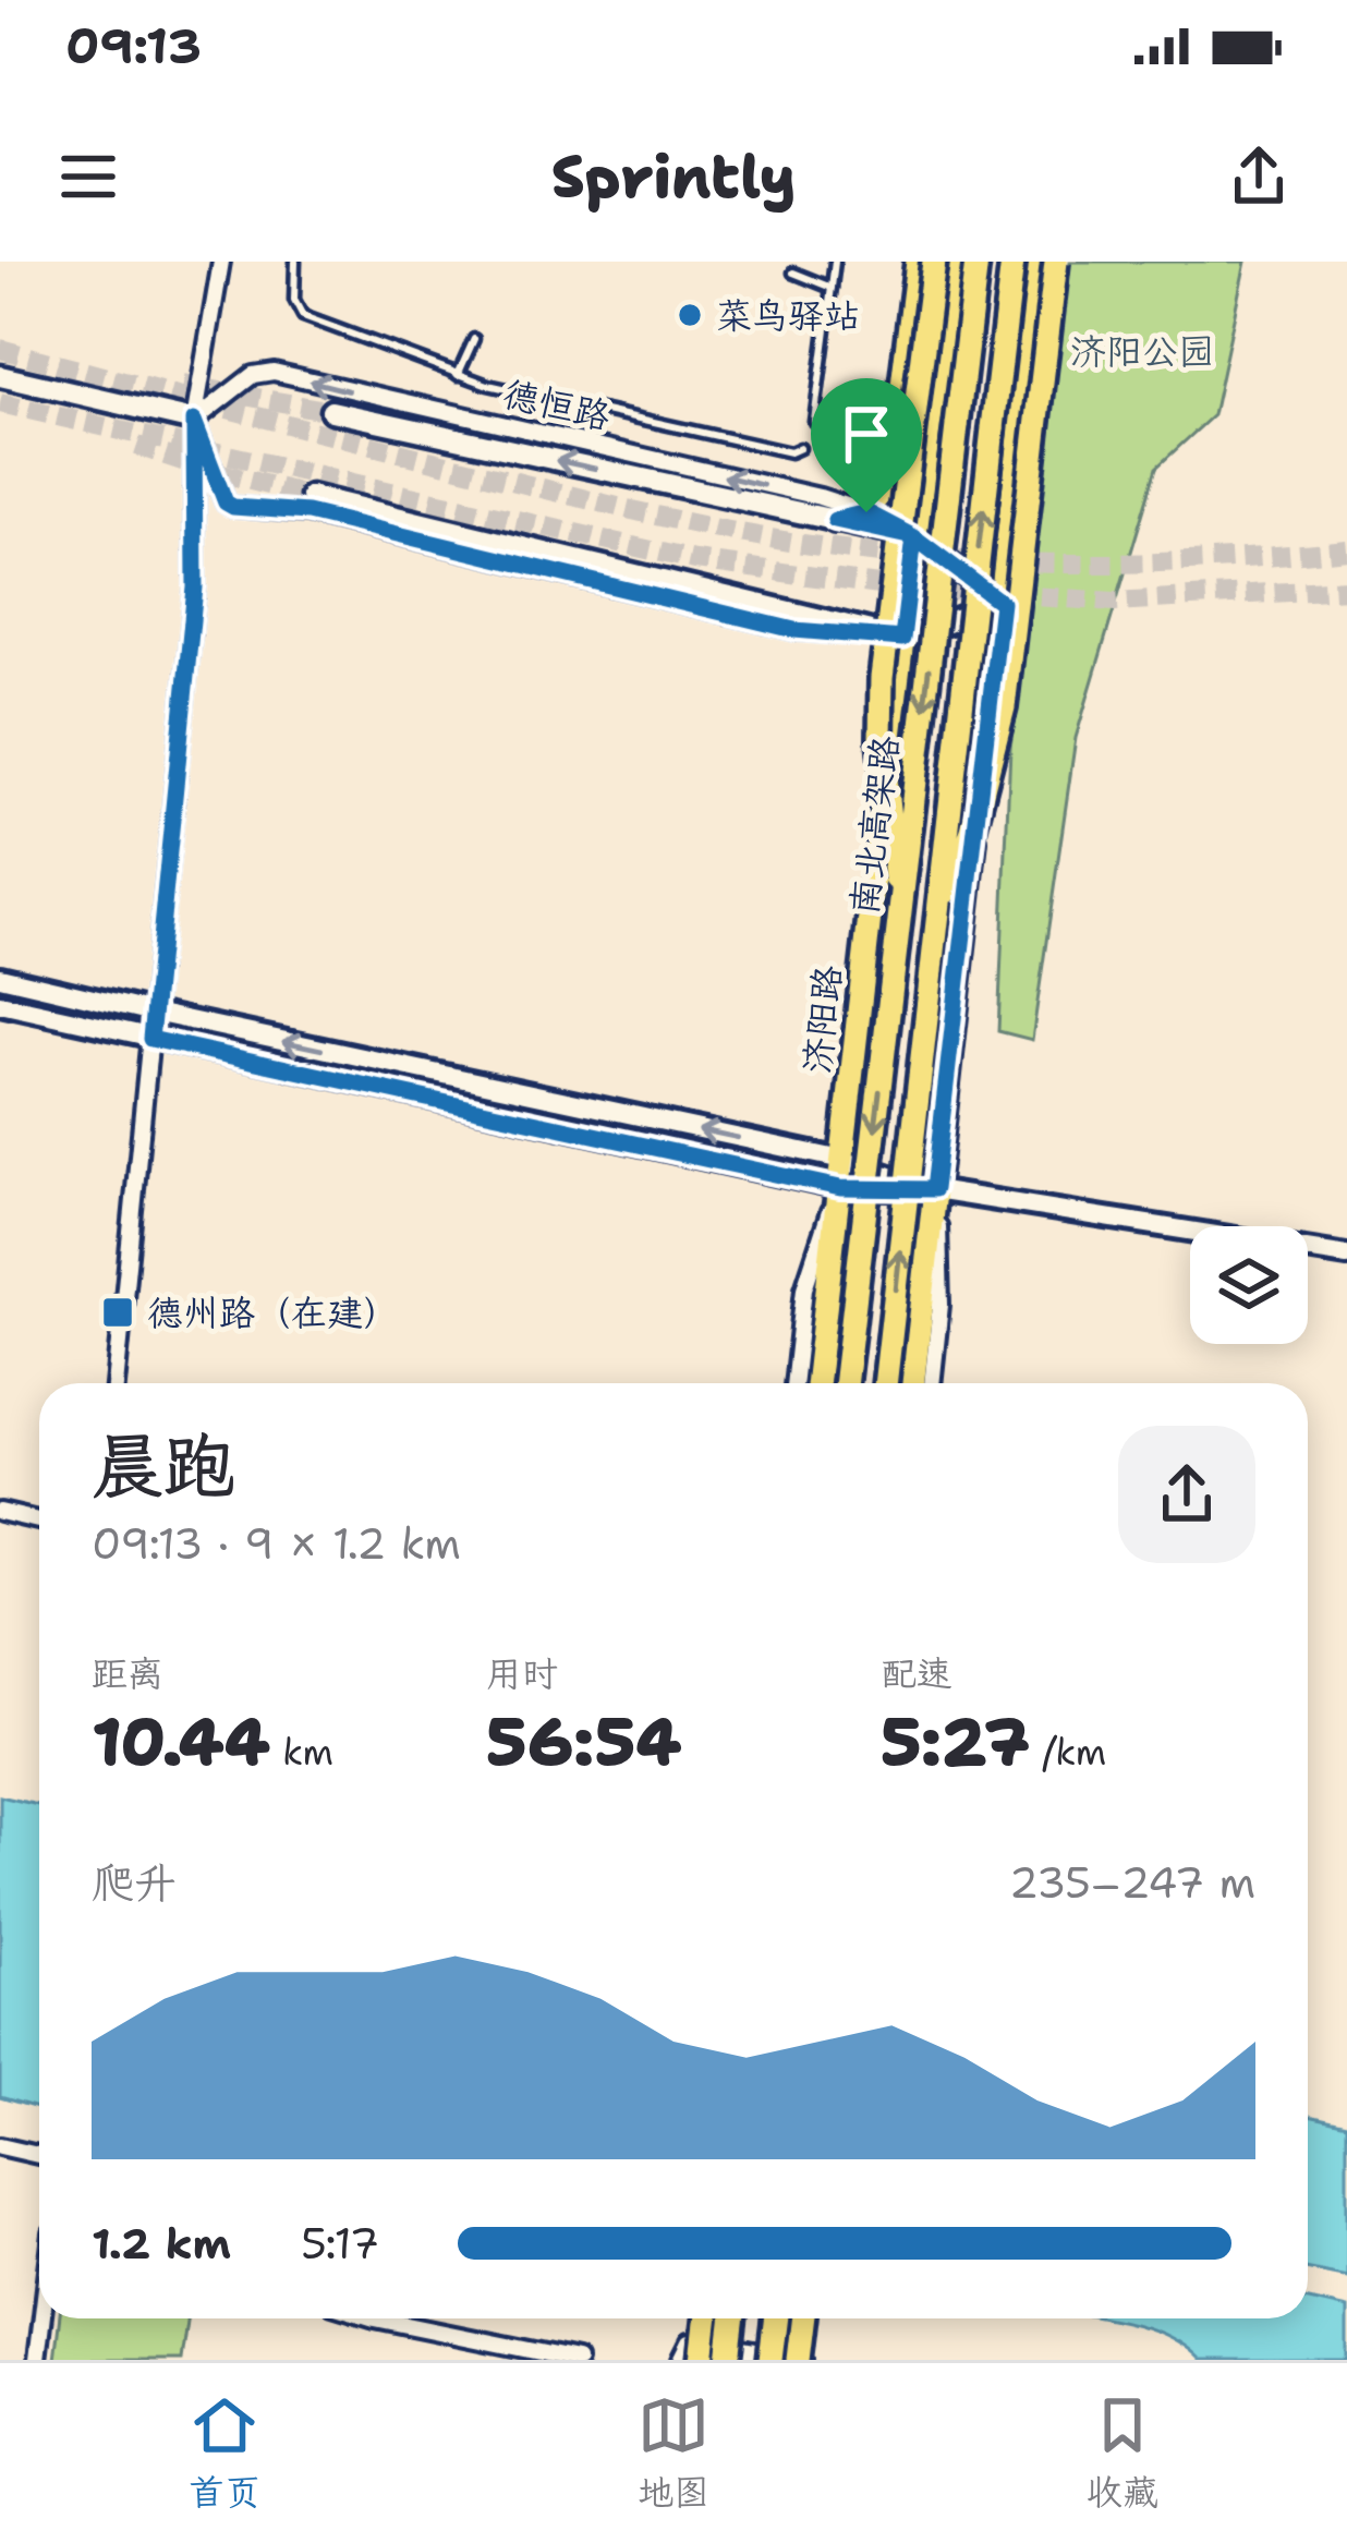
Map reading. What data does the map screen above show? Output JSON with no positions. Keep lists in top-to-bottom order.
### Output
{
  "streets": {
    "main road": ["南北高架路", "济阳路"],
    "street": ["德恒路"]
  },
  "crossings": [
    ["德恒路", "济阳路"]
  ],
  "parks": ["济阳公园"],
  "places": {
    "other": ["菜鸟驿站"],
    "transit": ["德州路（在建）"]
  },
  "page": {
    "status": "09:13",
    "header": "Sprintly",
    "heading": ["晨跑", "09:13 · 9 × 1.2 km"],
    "stats": [
      ["距离", "10.44 km"],
      ["用时", "56:54"],
      ["配速", "5:27 /km"]
    ],
    "chart": ["爬升", "235–247 m"],
    "list": [
      {
        "name": "1.2 km",
        "note": "5:17"
      }
    ],
    "tabs": ["首页", "地图", "收藏"]
  }
}
